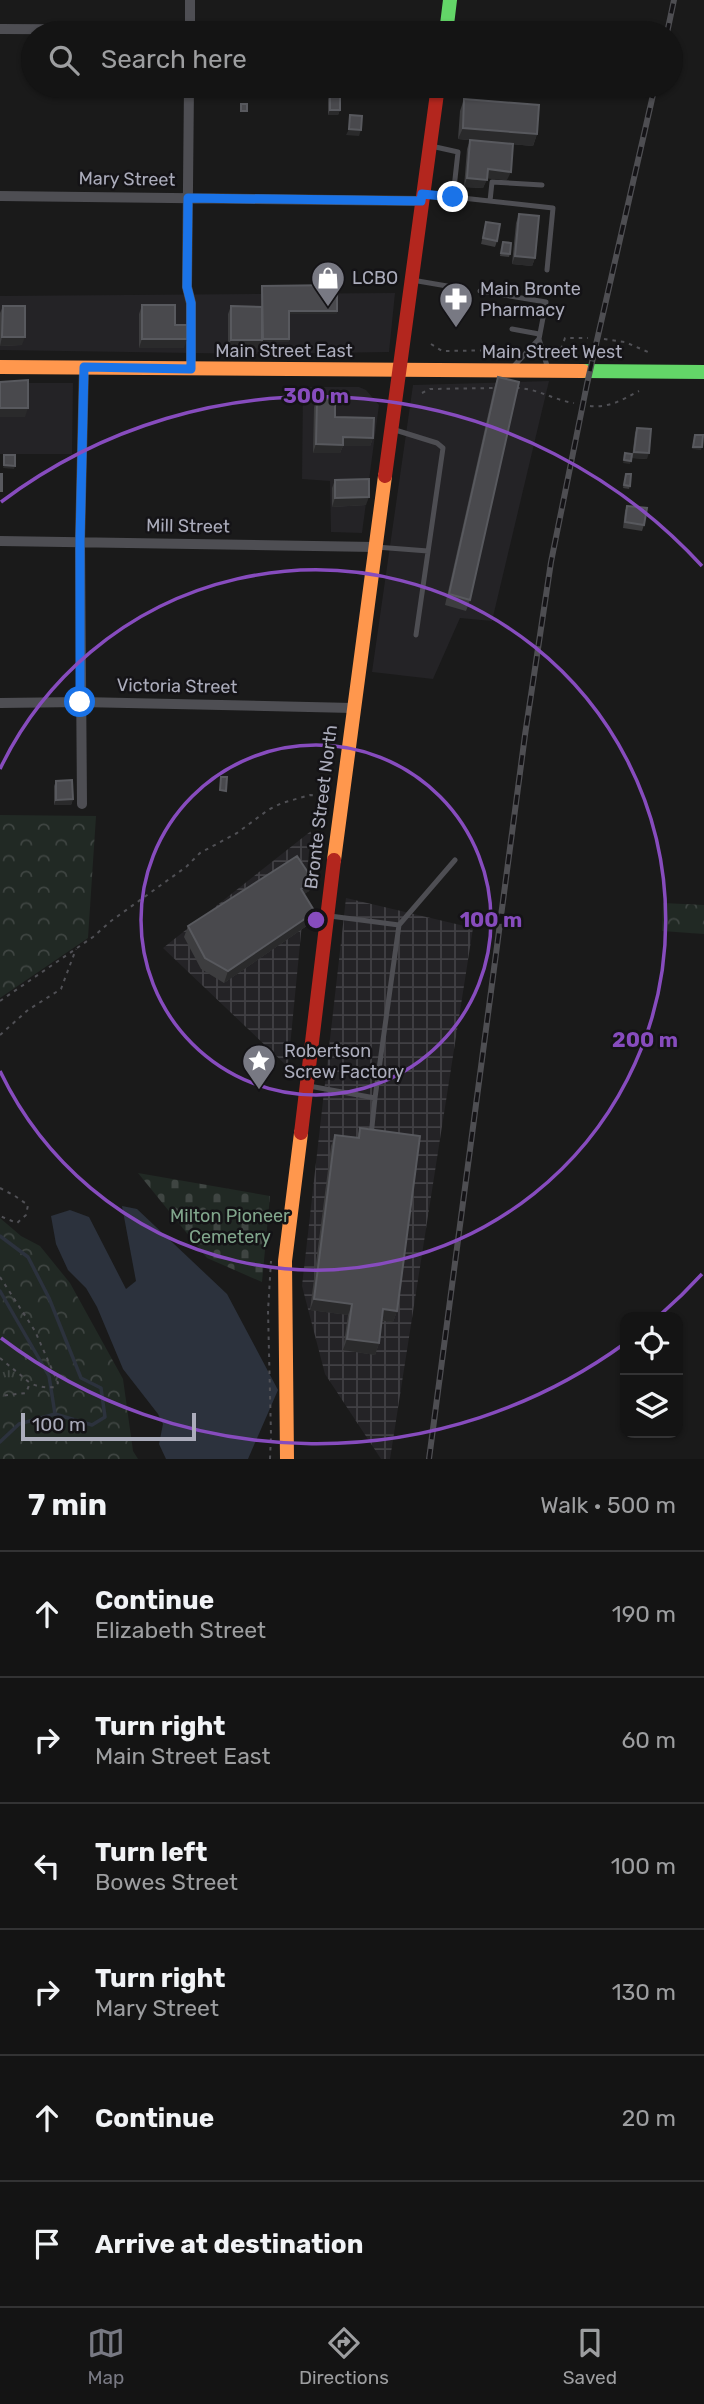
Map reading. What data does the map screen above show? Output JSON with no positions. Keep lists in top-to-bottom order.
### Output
{
  "streets": {
    "street": [
      "Mary Street",
      "Main Street East",
      "Main Street West",
      "Mill Street",
      "Victoria Street",
      "Bronte Street North"
    ]
  },
  "crossings": [
    ["Mary Street", "Bronte Street North"],
    ["Main Street East", "Main Street West"],
    ["Main Street East", "Bronte Street North"],
    ["Main Street West", "Bronte Street North"],
    ["Mill Street", "Bronte Street North"],
    ["Victoria Street", "Bronte Street North"]
  ],
  "parks": ["Milton Pioneer Cemetery"],
  "places": {
    "shop": ["LCBO"],
    "pharmacy": ["Main Bronte Pharmacy"],
    "place": ["Robertson Screw Factory"]
  },
  "scale_bar": "100 m",
  "page": {
    "search": "Search here",
    "scale": "100 m",
    "heading": ["7 min", "Walk · 500 m"],
    "list": [
      ["Continue", "Elizabeth Street", "190 m"],
      ["Turn right", "Main Street East", "60 m"],
      ["Turn left", "Bowes Street", "100 m"],
      ["Turn right", "Mary Street", "130 m"],
      ["Continue", "20 m"],
      "Arrive at destination"
    ],
    "nav": ["Map", "Directions", "Saved"]
  },
  "rings": ["300 m", "100 m", "200 m"]
}
